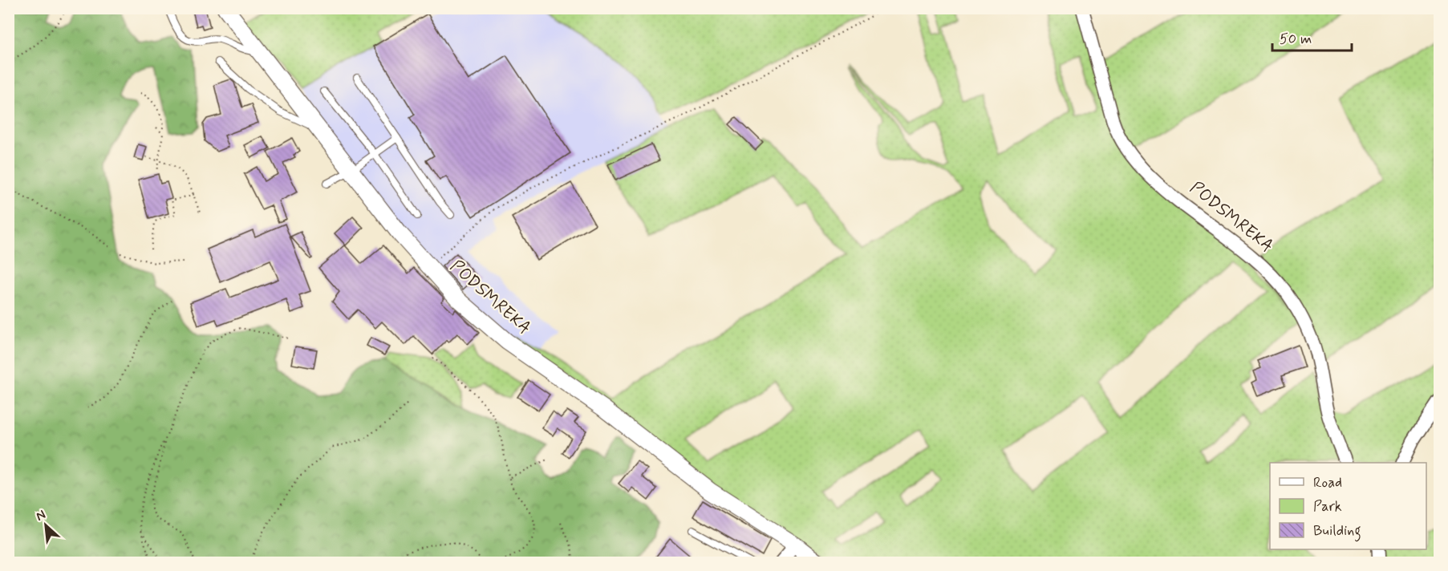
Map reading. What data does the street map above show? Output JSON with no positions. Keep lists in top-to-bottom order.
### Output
{
  "streets": {
    "street": ["PODSMREKA"]
  },
  "legend": ["Road", "Park", "Building"],
  "scale_bar": "50 m",
  "north": "top left"
}
